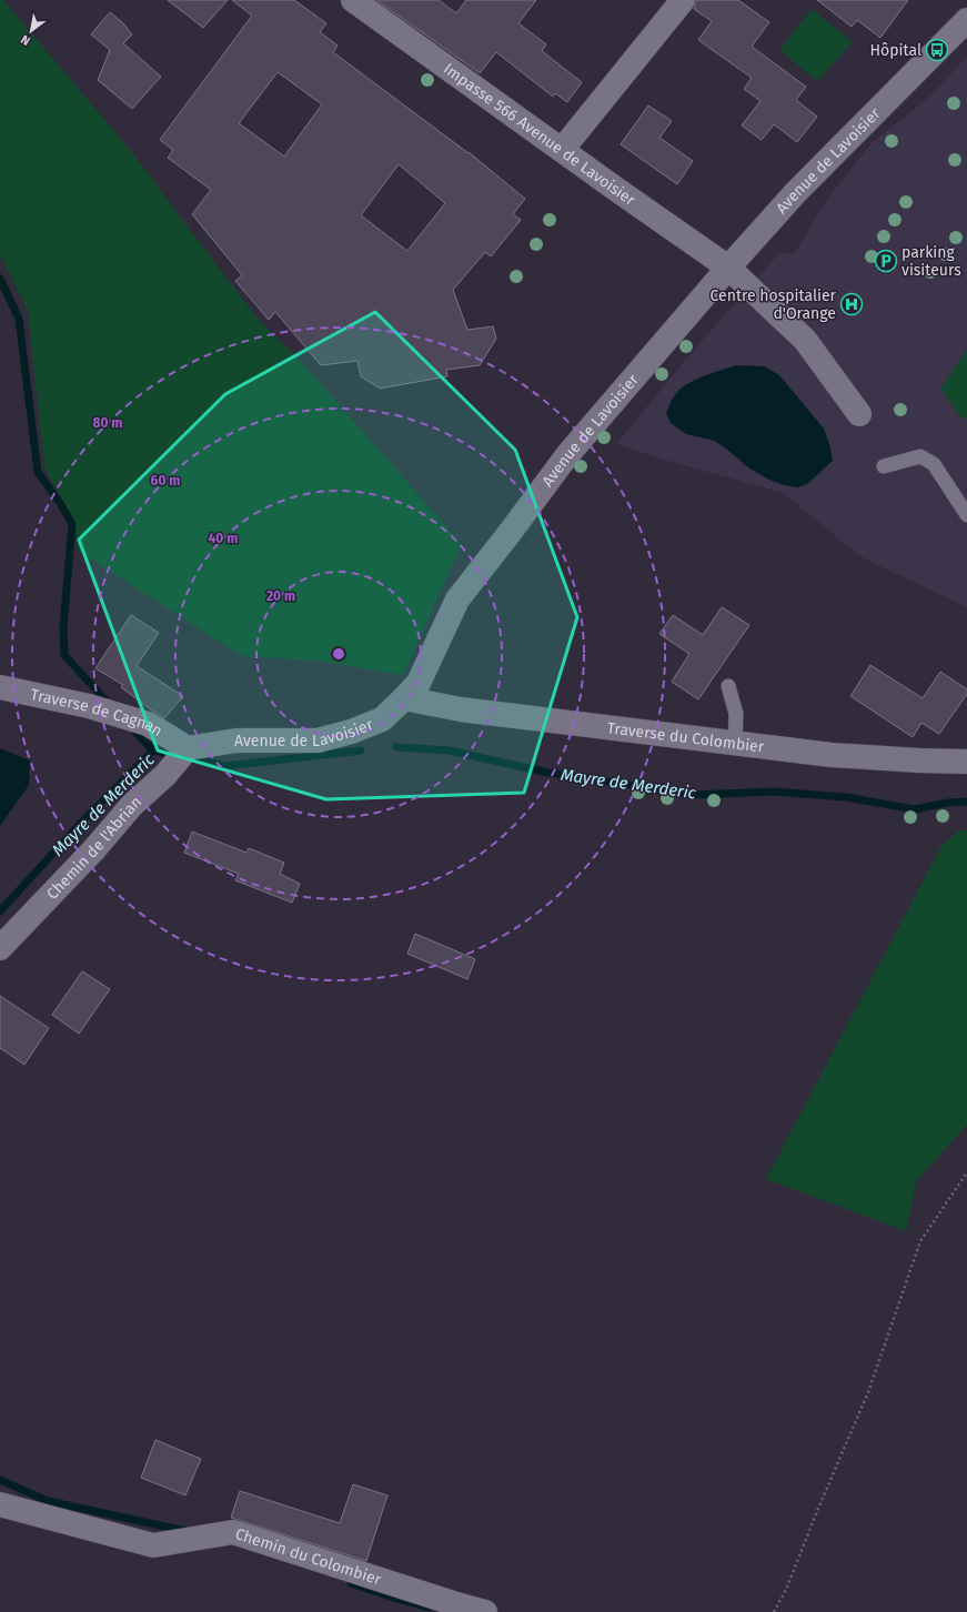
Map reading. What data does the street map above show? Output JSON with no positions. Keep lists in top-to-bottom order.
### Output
{
  "streets": {
    "street": [
      "Impasse 566 Avenue de Lavoisier",
      "Avenue de Lavoisier",
      "Traverse de Cagnan",
      "Traverse du Colombier",
      "Chemin de l'Abrian",
      "Chemin du Colombier"
    ]
  },
  "crossings": [
    ["Impasse 566 Avenue de Lavoisier", "Avenue de Lavoisier"],
    ["Avenue de Lavoisier", "Traverse de Cagnan"],
    ["Avenue de Lavoisier", "Traverse du Colombier"],
    ["Avenue de Lavoisier", "Chemin de l'Abrian"],
    ["Traverse de Cagnan", "Chemin de l'Abrian"]
  ],
  "water": ["Mayre de Merderic"],
  "places": {
    "bus stop": ["Hôpital"],
    "parking": ["parking visiteurs"],
    "hospital": ["Centre hospitalier d'Orange"]
  },
  "north": "bottom left",
  "rings": [
    "80 m",
    "60 m",
    "40 m",
    "20 m"
  ]
}
